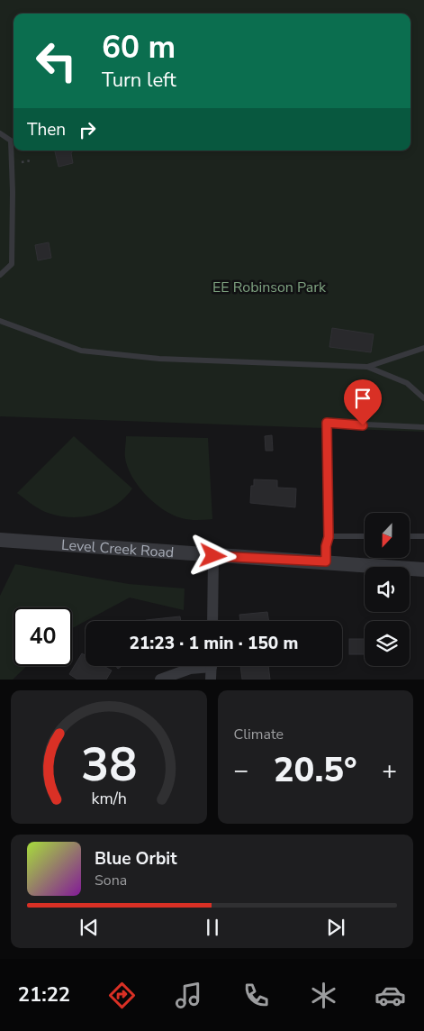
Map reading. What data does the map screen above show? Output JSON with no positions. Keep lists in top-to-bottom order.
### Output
{
  "streets": {
    "street": ["Level Creek Road"]
  },
  "parks": ["EE Robinson Park"],
  "north": "bottom",
  "page": {
    "turn": ["60 m", "Turn left"],
    "then": "Then",
    "limit": "40",
    "trip": "21:23 · 1 min · 150 m",
    "tile": "Climate",
    "heat": ["−", "20.5°", "+"],
    "song": ["Blue Orbit", "Sona"],
    "tabs": "21:22",
    "gauge": ["38", "km/h"]
  }
}
